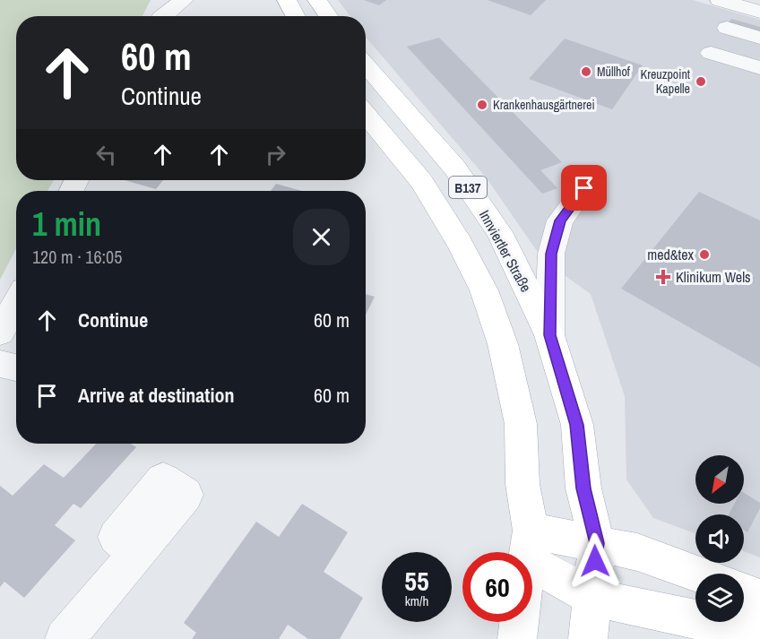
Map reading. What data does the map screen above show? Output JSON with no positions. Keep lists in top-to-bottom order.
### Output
{
  "streets": {
    "main road": ["B137", "Innviertler Straße"]
  },
  "places": {
    "other": [
      "Müllhof",
      "Kreuzpoint Kapelle",
      "Krankenhausgärtnerei",
      "med&tex"
    ],
    "health": ["Klinikum Wels"]
  },
  "north": "bottom left",
  "page": {
    "turn": ["60 m", "Continue"],
    "heading": ["1 min", "120 m · 16:05"],
    "list": [
      {
        "name": "Continue",
        "value": "60 m"
      },
      {
        "name": "Arrive at destination",
        "value": "60 m"
      }
    ],
    "speed": "55 km/h",
    "limit": "60"
  }
}
